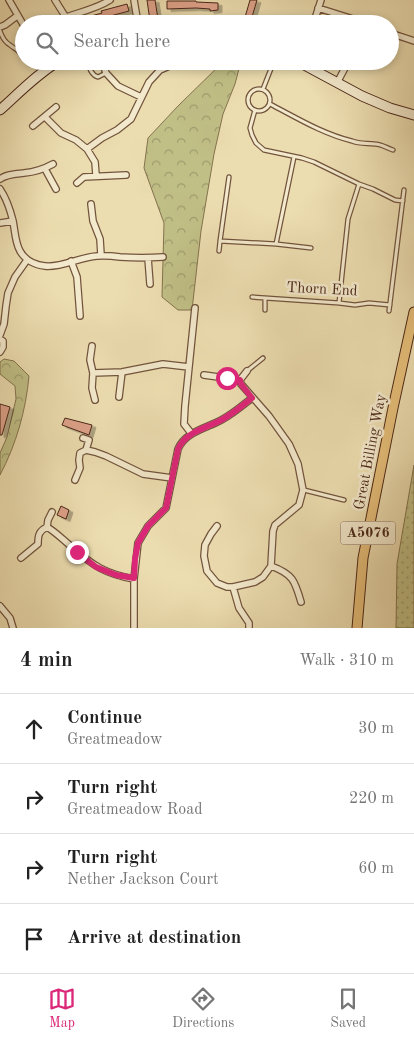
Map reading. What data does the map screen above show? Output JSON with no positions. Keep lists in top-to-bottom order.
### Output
{
  "streets": {
    "main road": ["Great Billing Way", "A5076"],
    "lane": ["Thorn End"]
  },
  "page": {
    "search": "Search here",
    "heading": ["4 min", "Walk · 310 m"],
    "list": [
      ["Continue", "Greatmeadow", "30 m"],
      ["Turn right", "Greatmeadow Road", "220 m"],
      ["Turn right", "Nether Jackson Court", "60 m"],
      "Arrive at destination"
    ],
    "nav": ["Map", "Directions", "Saved"]
  }
}
